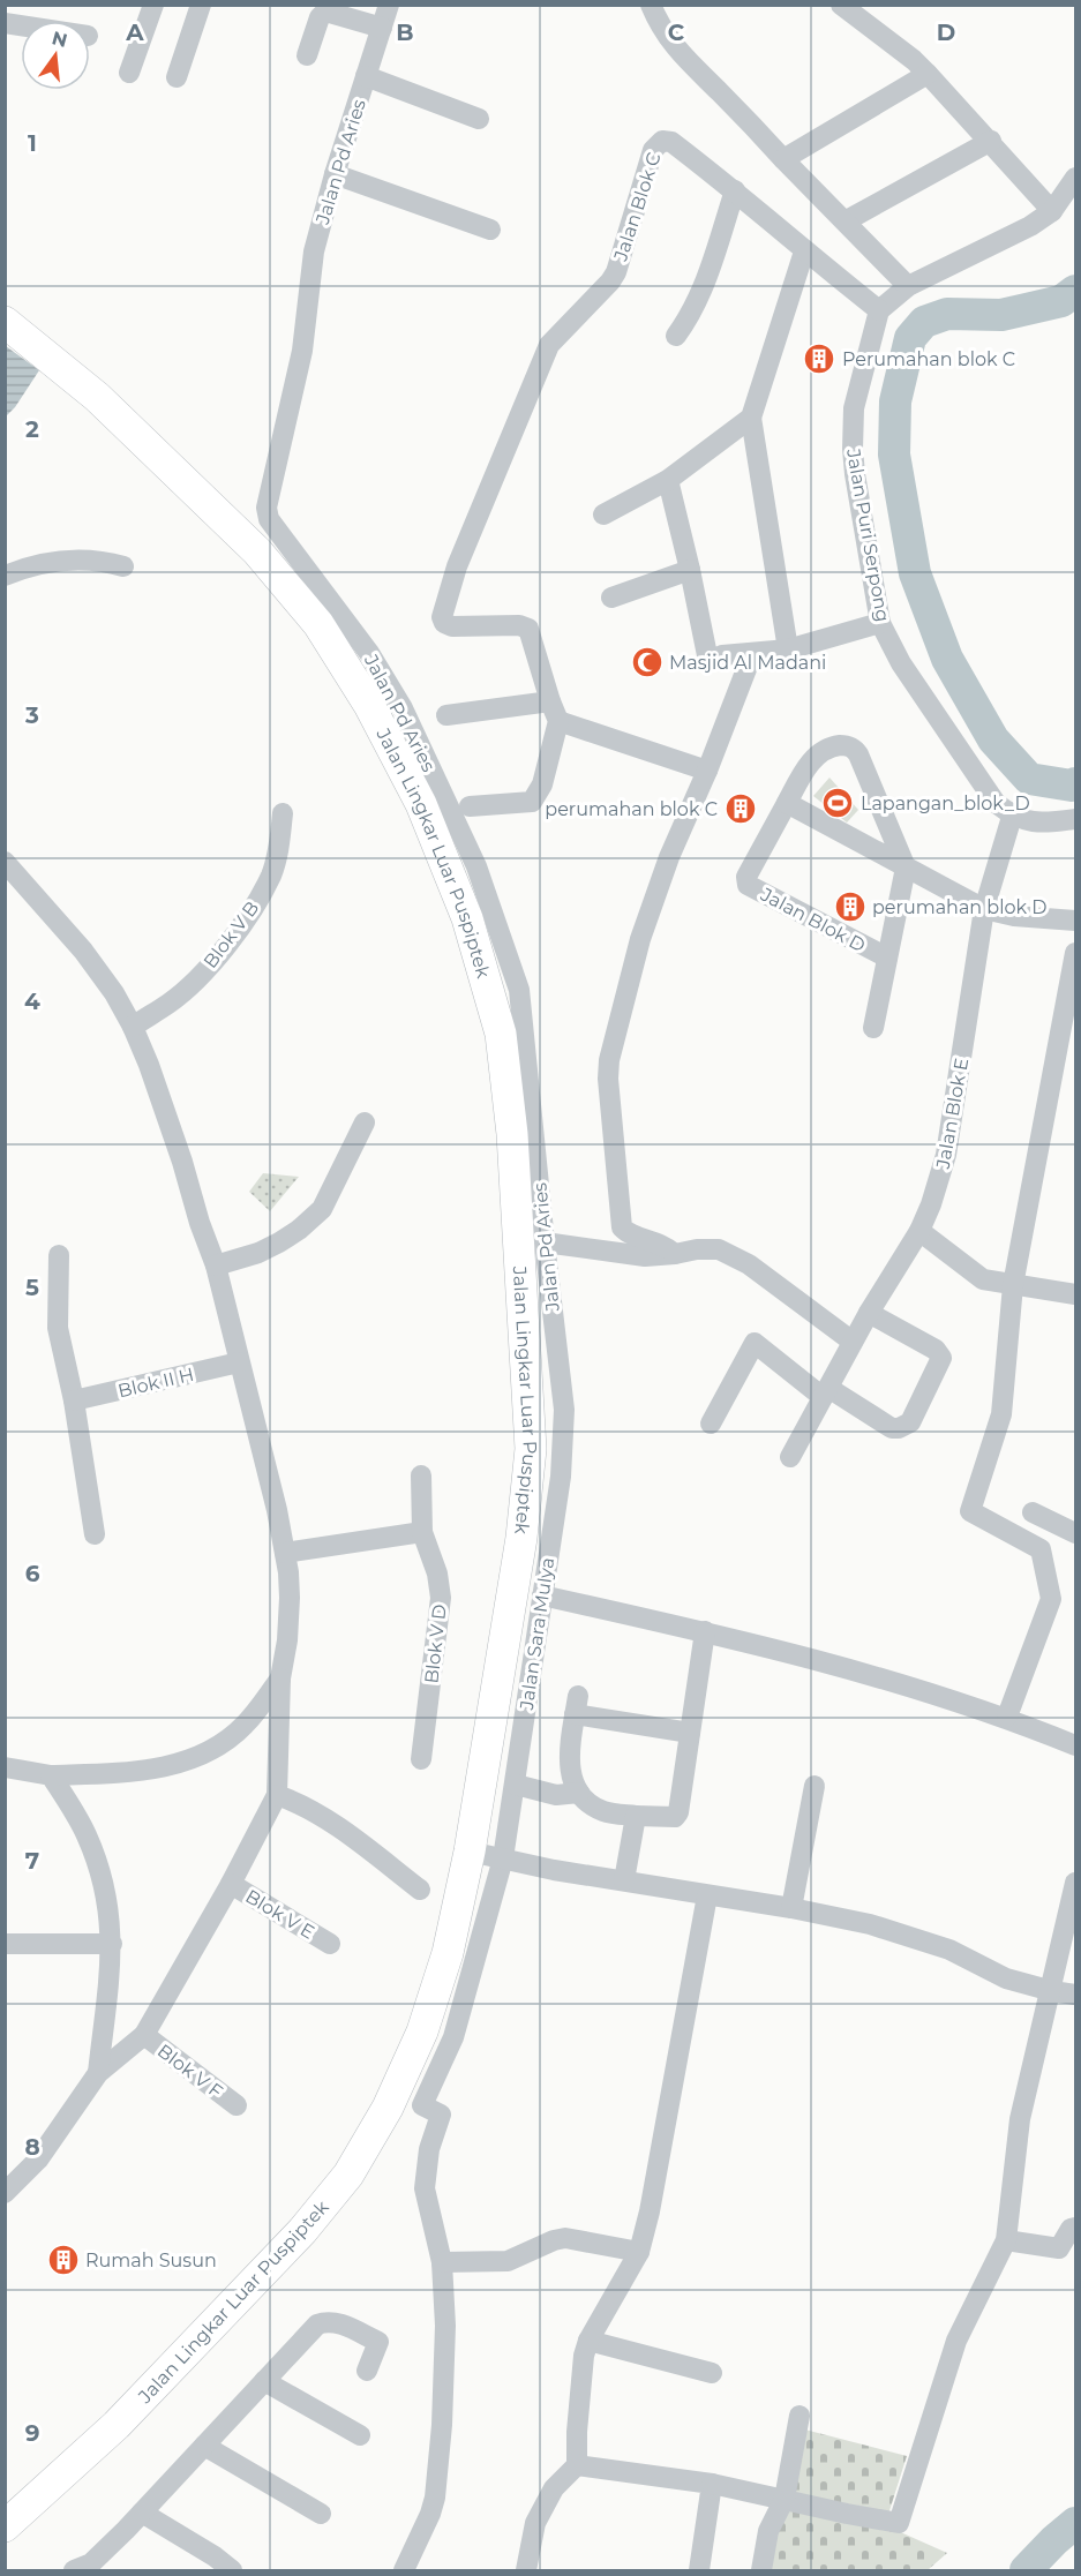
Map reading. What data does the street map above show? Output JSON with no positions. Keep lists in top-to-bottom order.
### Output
{
  "streets": {
    "main road": ["Jalan Lingkar Luar Puspiptek"],
    "street": [
      "Jalan Pd Aries",
      "Jalan Blok C",
      "Jalan Puri Serpong",
      "Jalan Blok D",
      "Blok V B",
      "Jalan Blok E",
      "Blok II H",
      "Jalan Sara Mulya",
      "Blok V D",
      "Blok V E",
      "Blok V F"
    ]
  },
  "crossings": [
    ["Jalan Pd Aries", "Jalan Sara Mulya"],
    ["Jalan Blok C", "Jalan Puri Serpong"],
    ["Jalan Puri Serpong", "Jalan Blok E"]
  ],
  "places": {
    "building": [
      "Perumahan blok C",
      "perumahan blok C",
      "perumahan blok D",
      "Rumah Susun"
    ],
    "mosque": ["Masjid Al Madani"],
    "sports": ["Lapangan_blok_D"]
  },
  "north": "top",
  "grid": {
    "columns": [
      "A",
      "B",
      "C",
      "D"
    ],
    "rows": [
      "1",
      "2",
      "3",
      "4",
      "5",
      "6",
      "7",
      "8",
      "9"
    ]
  }
}
